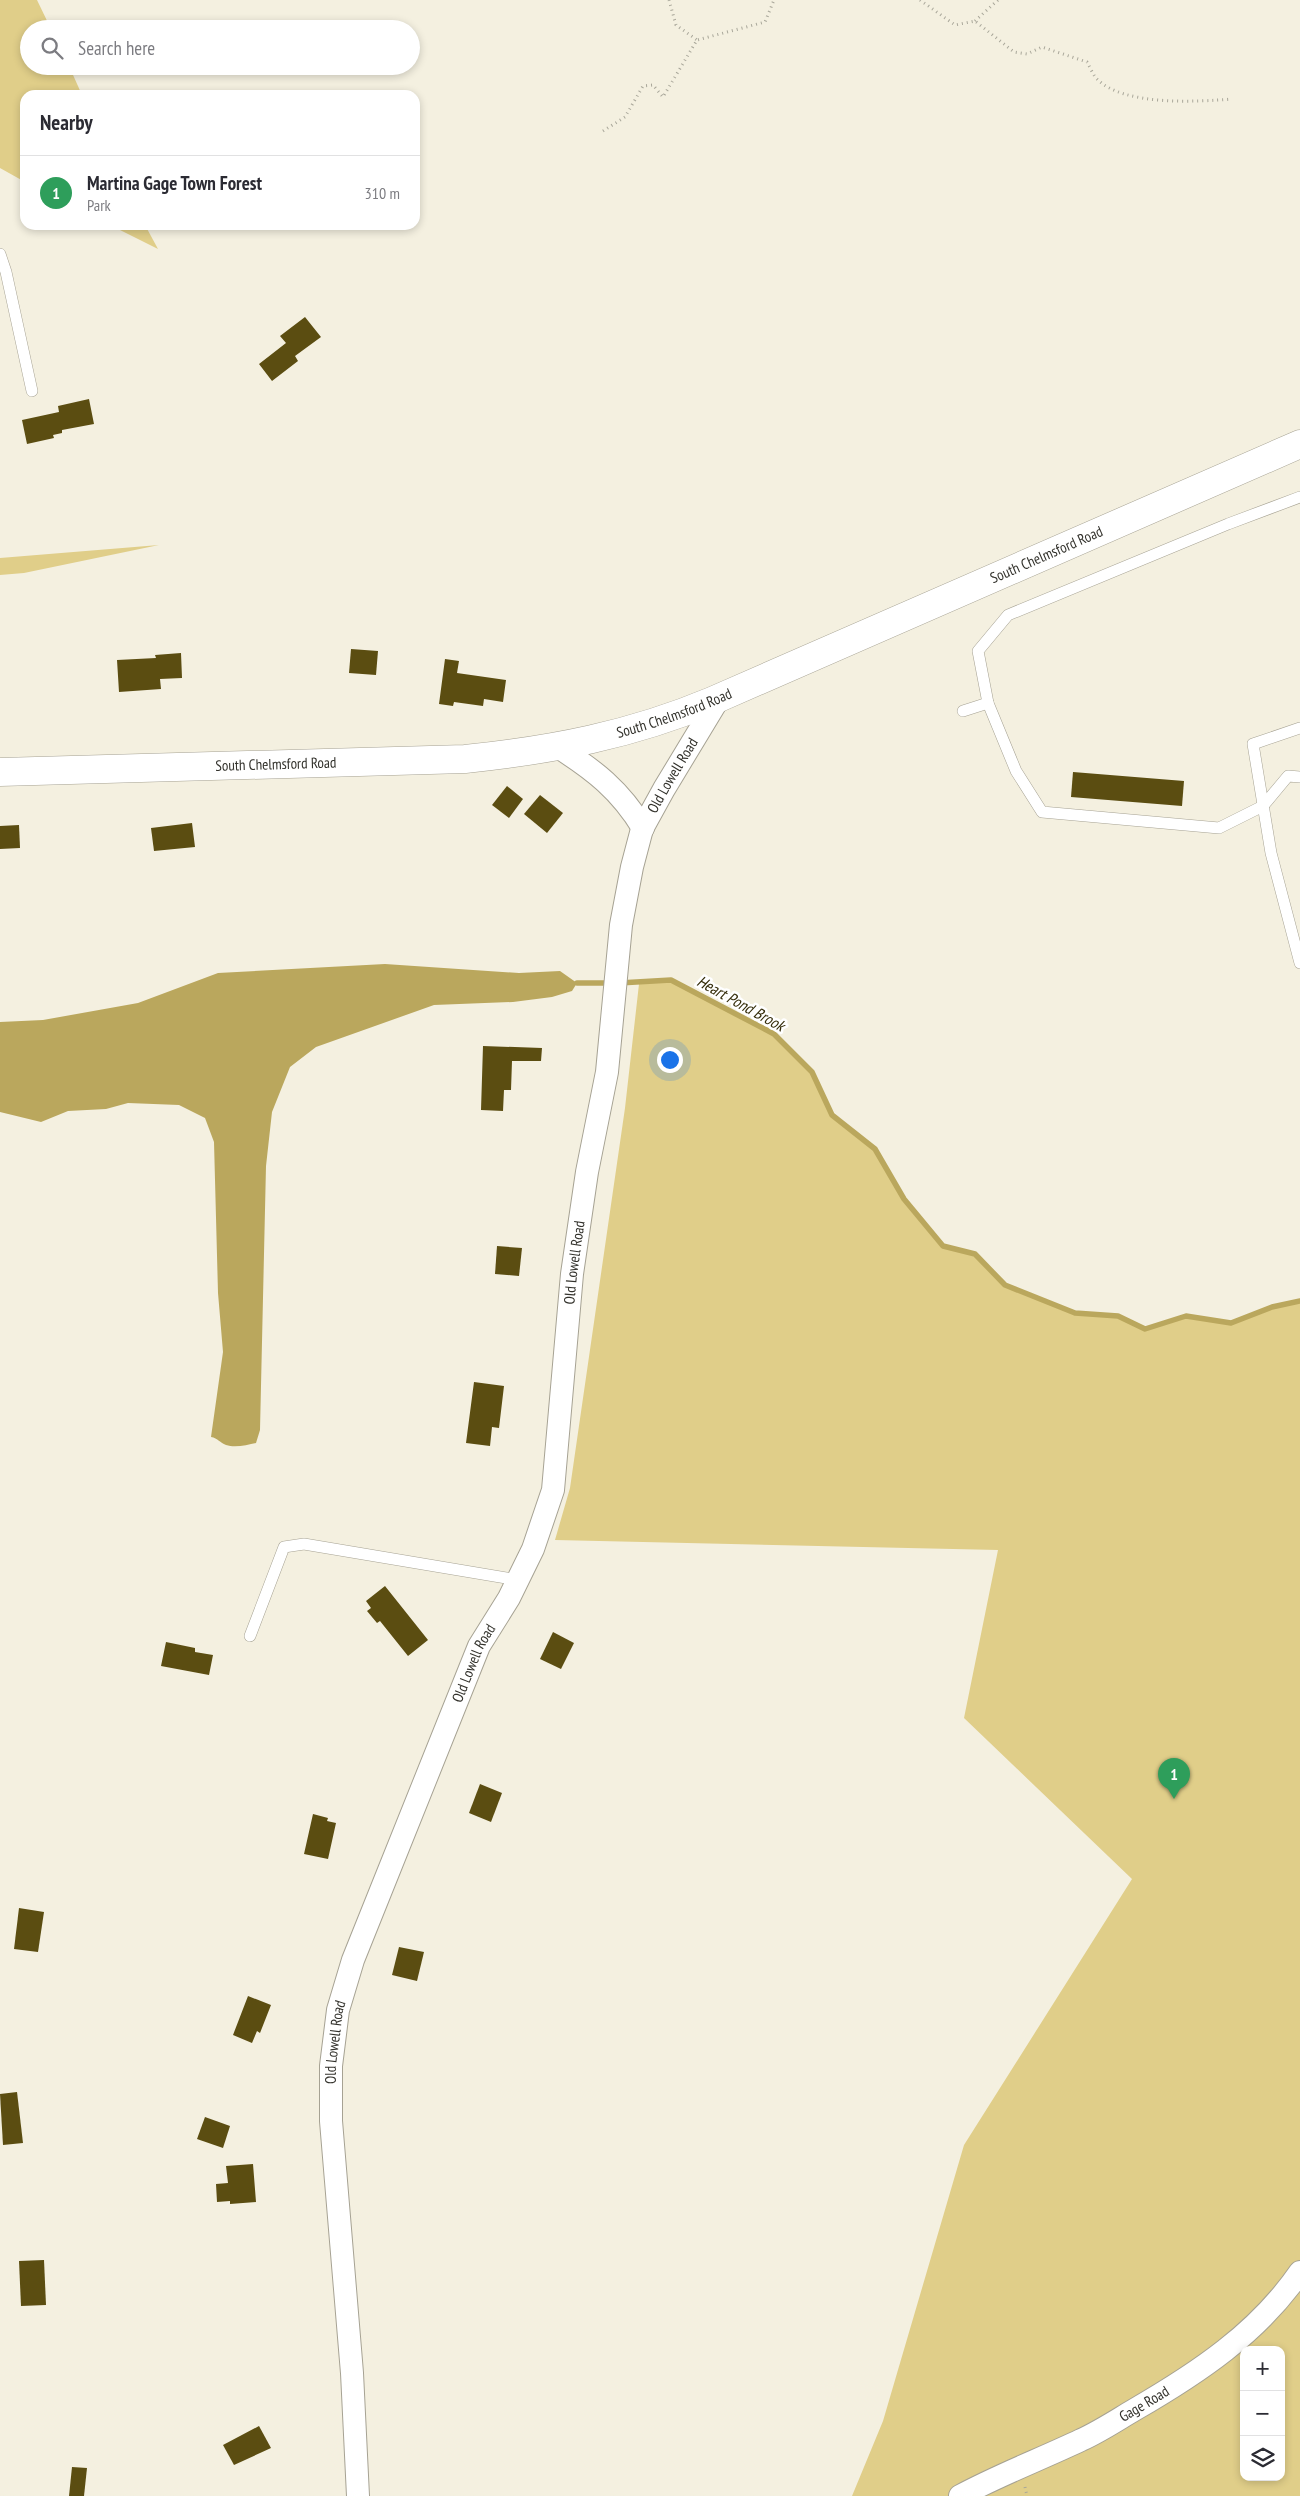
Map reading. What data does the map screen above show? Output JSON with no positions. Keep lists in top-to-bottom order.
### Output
{
  "streets": {
    "main road": ["South Chelmsford Road"],
    "street": ["Old Lowell Road", "Gage Road"]
  },
  "crossings": [
    ["South Chelmsford Road", "Old Lowell Road"]
  ],
  "water": ["Heart Pond Brook"],
  "page": {
    "search": "Search here",
    "heading": "Nearby",
    "list": [
      {
        "mark": "1",
        "name": "Martina Gage Town Forest",
        "note": "Park",
        "value": "310 m"
      }
    ],
    "pins": "1",
    "map_buttons": ["+", "−"]
  }
}
